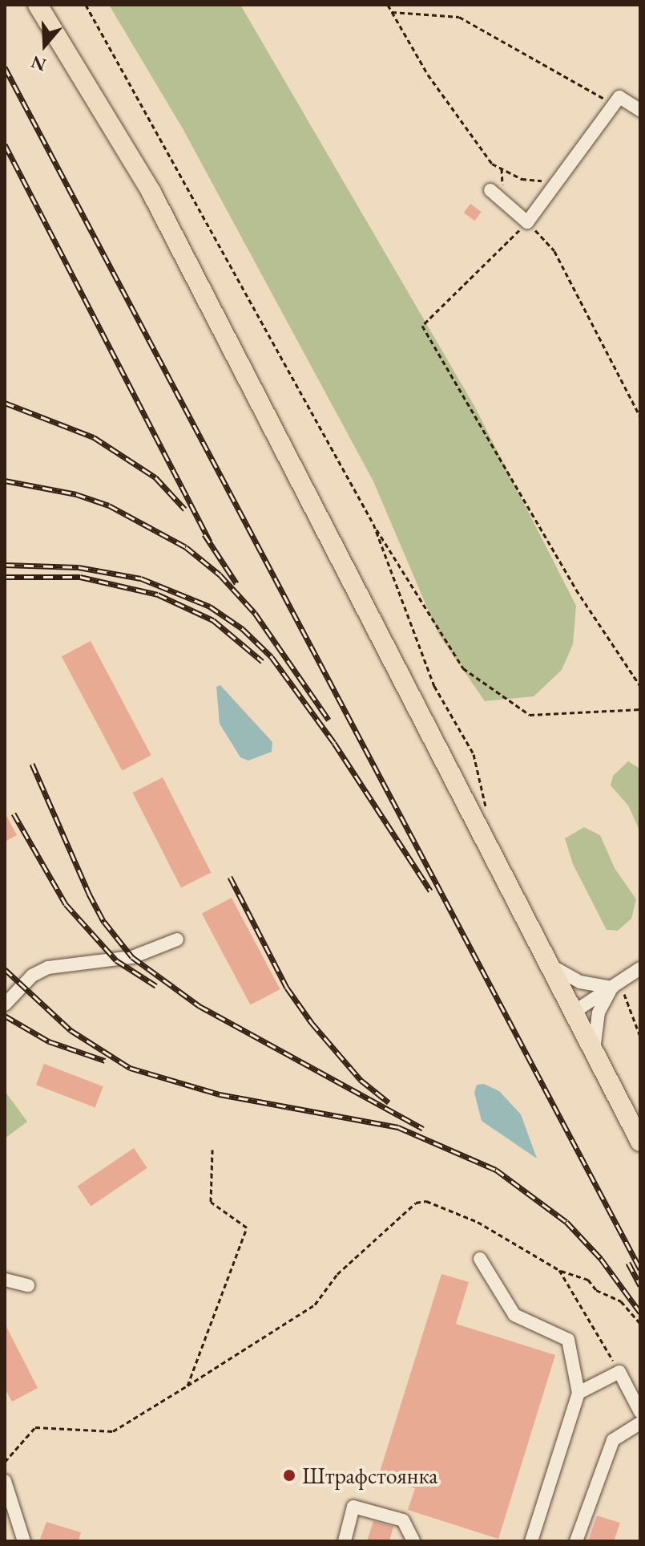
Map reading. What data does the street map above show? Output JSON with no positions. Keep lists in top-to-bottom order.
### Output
{
  "places": ["Штрафстоянка"],
  "north": "bottom"
}
